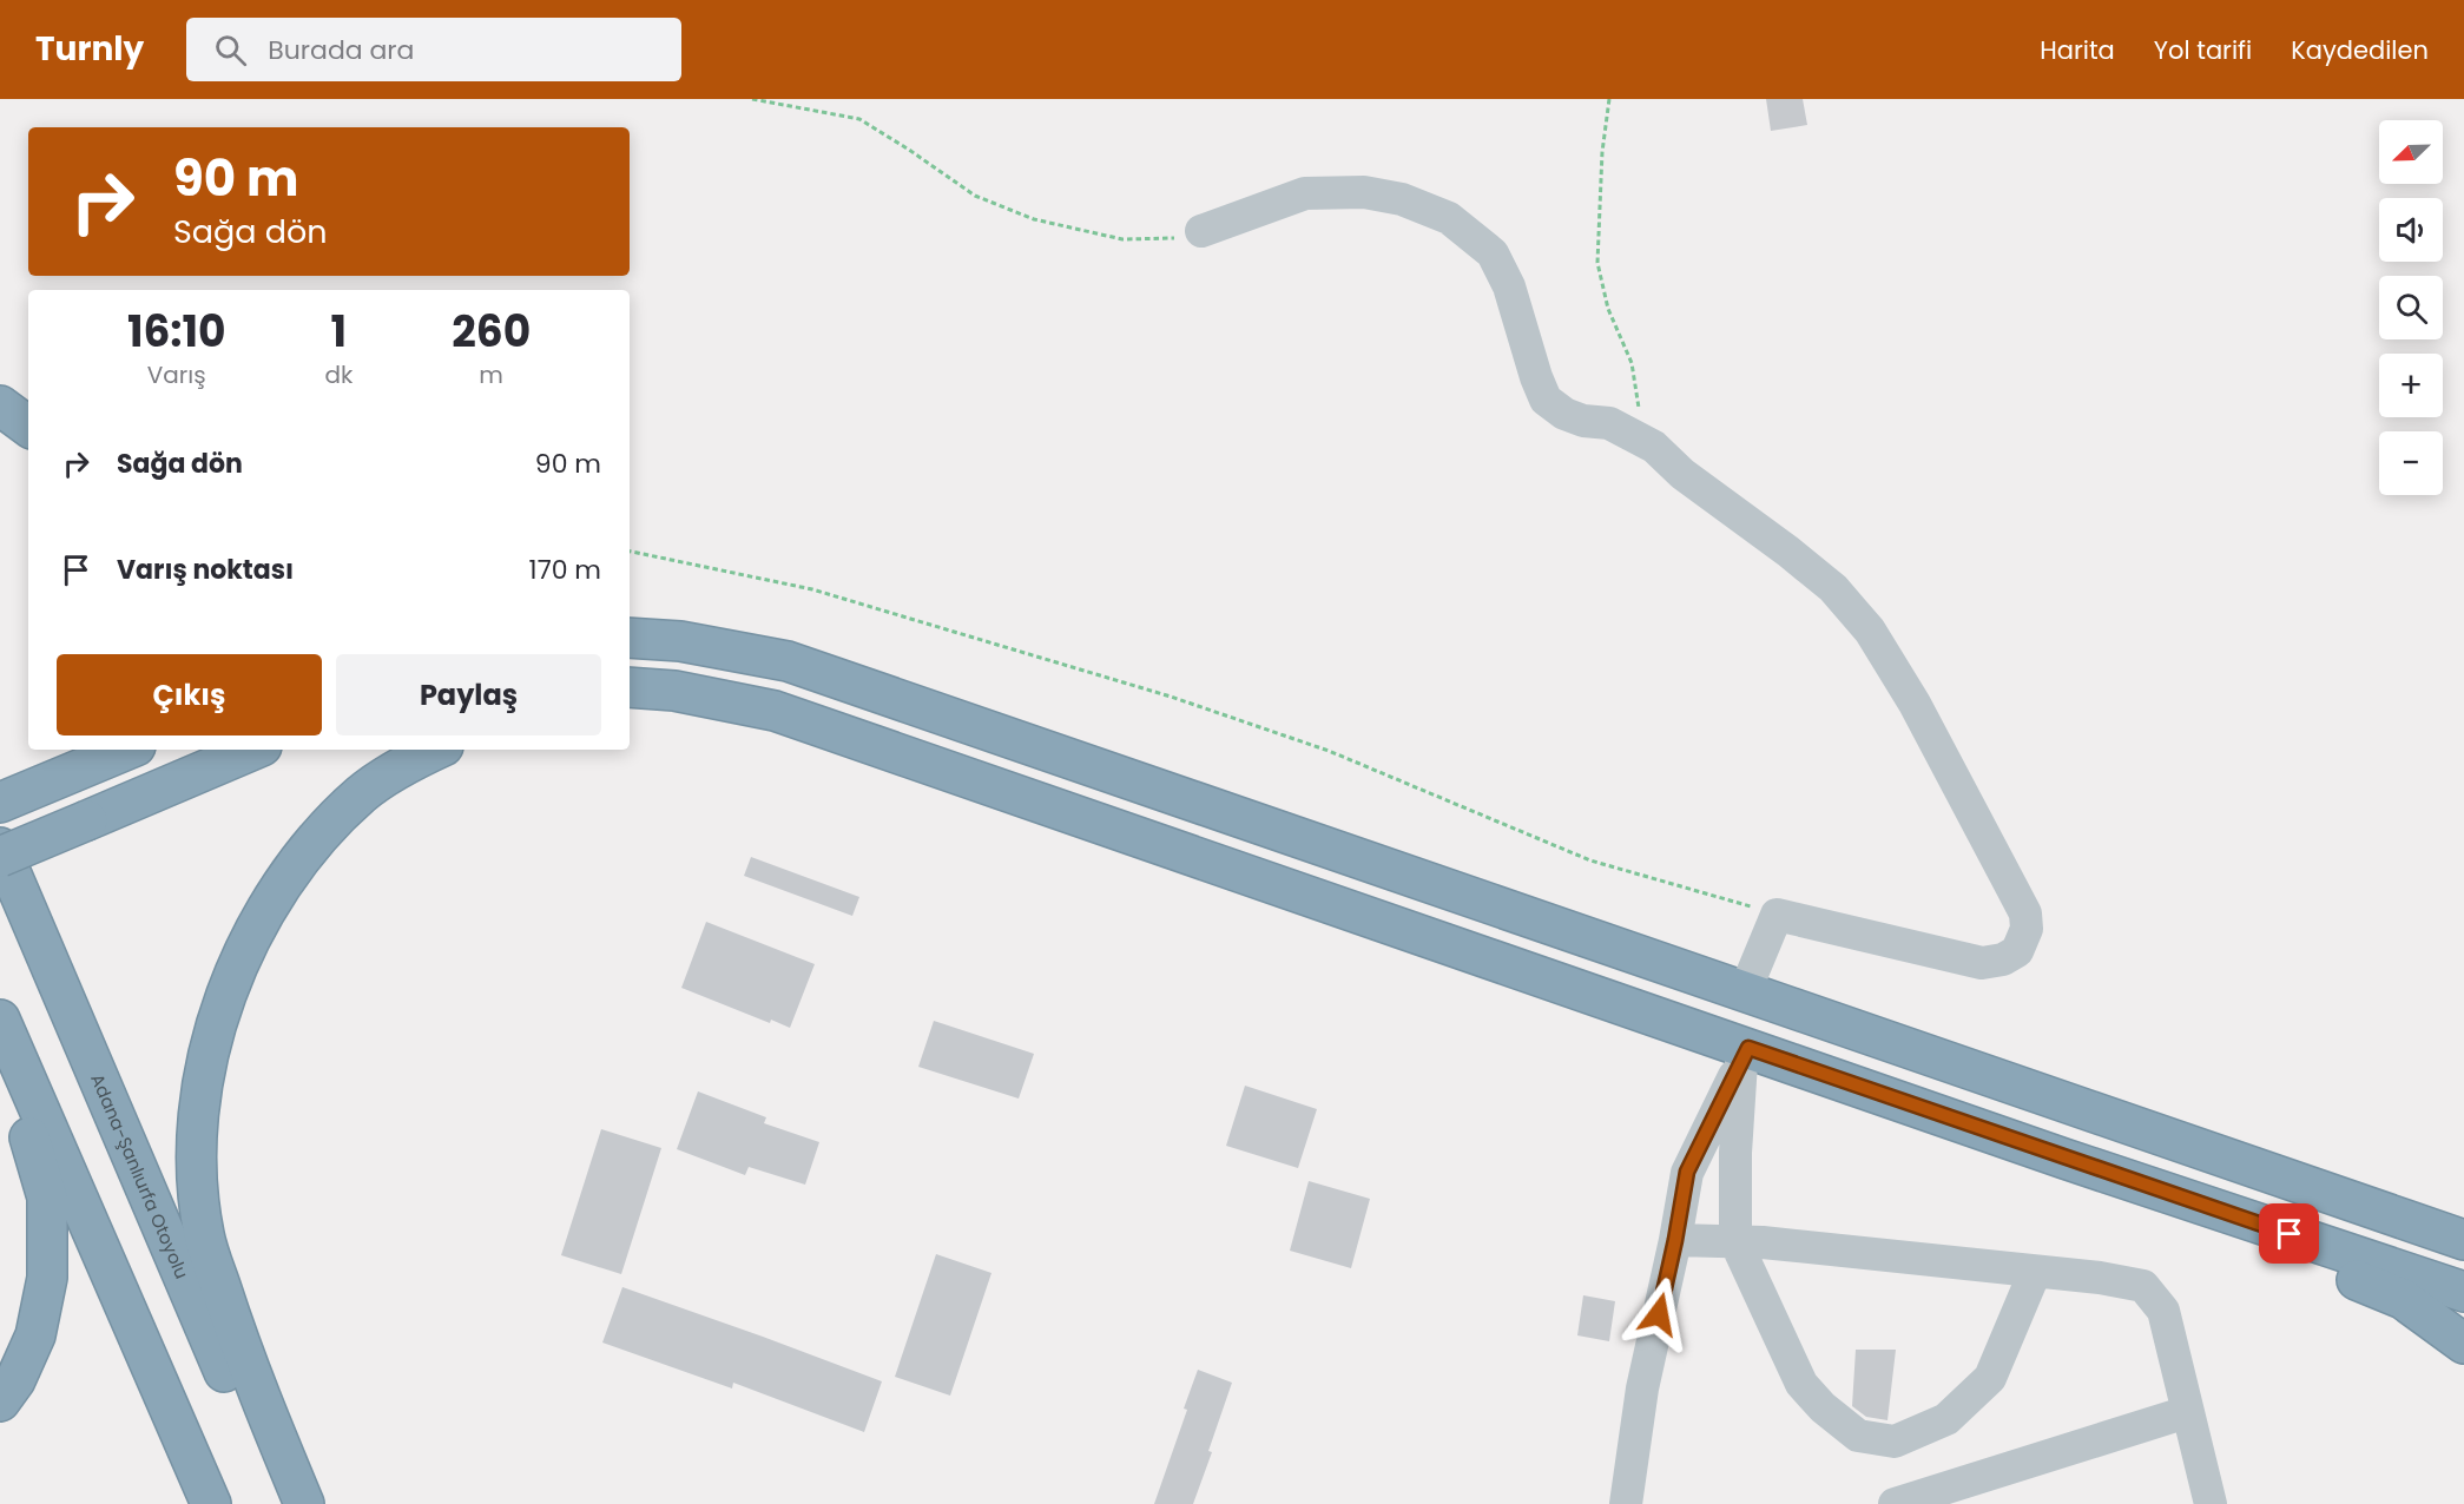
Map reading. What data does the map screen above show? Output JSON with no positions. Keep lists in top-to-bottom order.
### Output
{
  "streets": {
    "highway": ["Adana-Şanlıurfa Otoyolu"]
  },
  "north": "bottom left",
  "page": {
    "header": "Turnly",
    "search": "Burada ara",
    "nav": ["Harita", "Yol tarifi", "Kaydedilen"],
    "map_buttons": ["+", "−"],
    "turn": ["90 m", "Sağa dön"],
    "eta": [
      "16:10",
      "Varış",
      "1",
      "dk",
      "260",
      "m"
    ],
    "list": [
      {
        "name": "Sağa dön",
        "value": "90 m"
      },
      {
        "name": "Varış noktası",
        "value": "170 m"
      }
    ],
    "buttons": ["Çıkış", "Paylaş"]
  }
}
